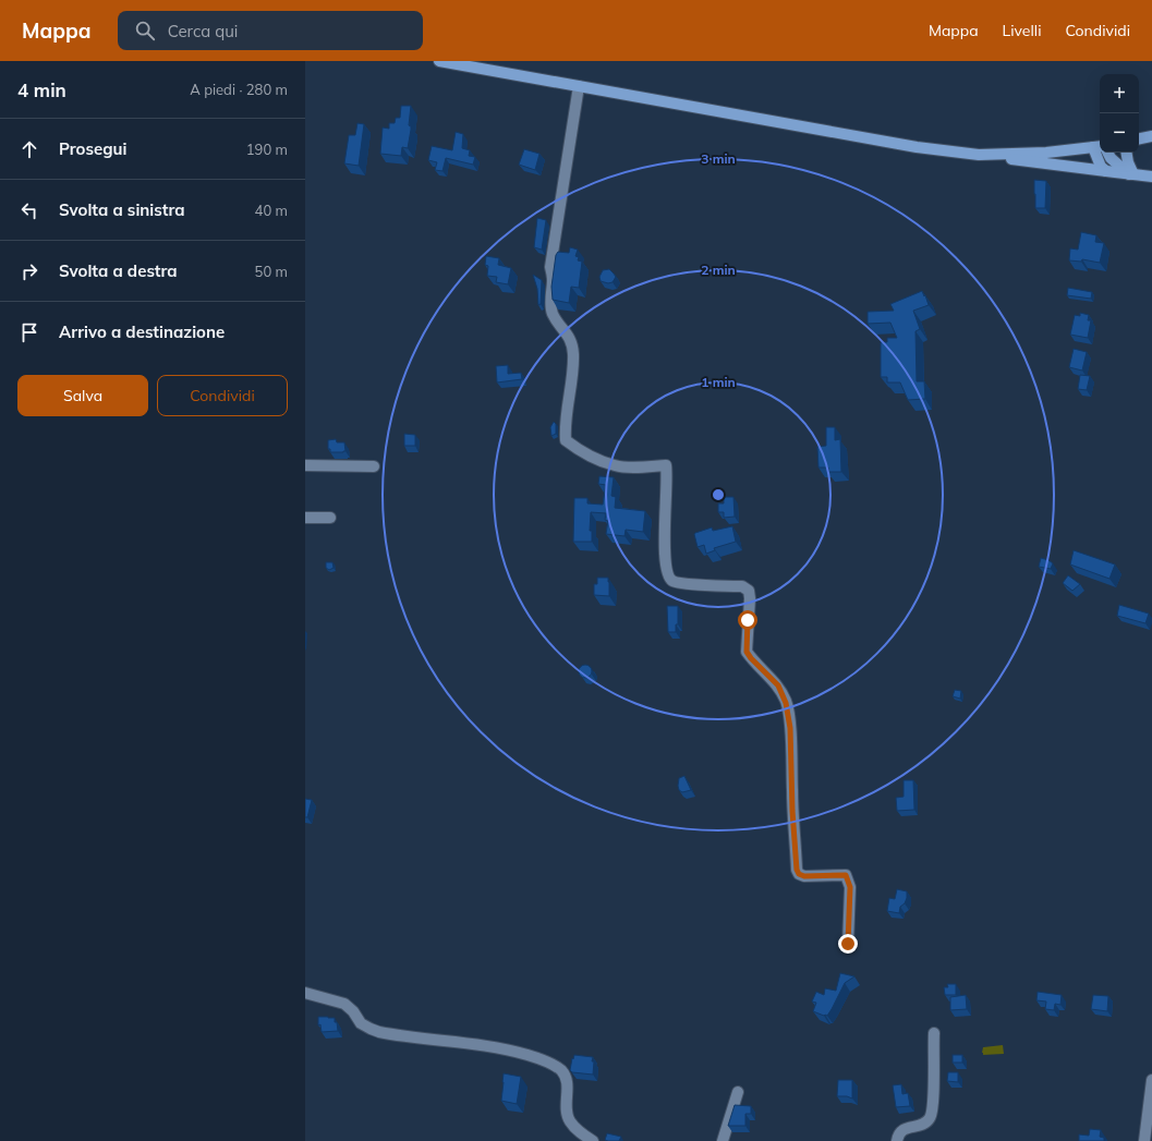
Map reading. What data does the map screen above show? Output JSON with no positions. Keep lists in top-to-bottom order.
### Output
{
  "page": {
    "header": "Mappa",
    "search": "Cerca qui",
    "nav": ["Mappa", "Livelli", "Condividi"],
    "heading": ["4 min", "A piedi · 280 m"],
    "map_buttons": ["+", "−"],
    "list": [
      ["Prosegui", "190 m"],
      ["Svolta a sinistra", "40 m"],
      ["Svolta a destra", "50 m"],
      "Arrivo a destinazione"
    ],
    "buttons": ["Salva", "Condividi"]
  },
  "rings": ["3 min", "2 min", "1 min"]
}
